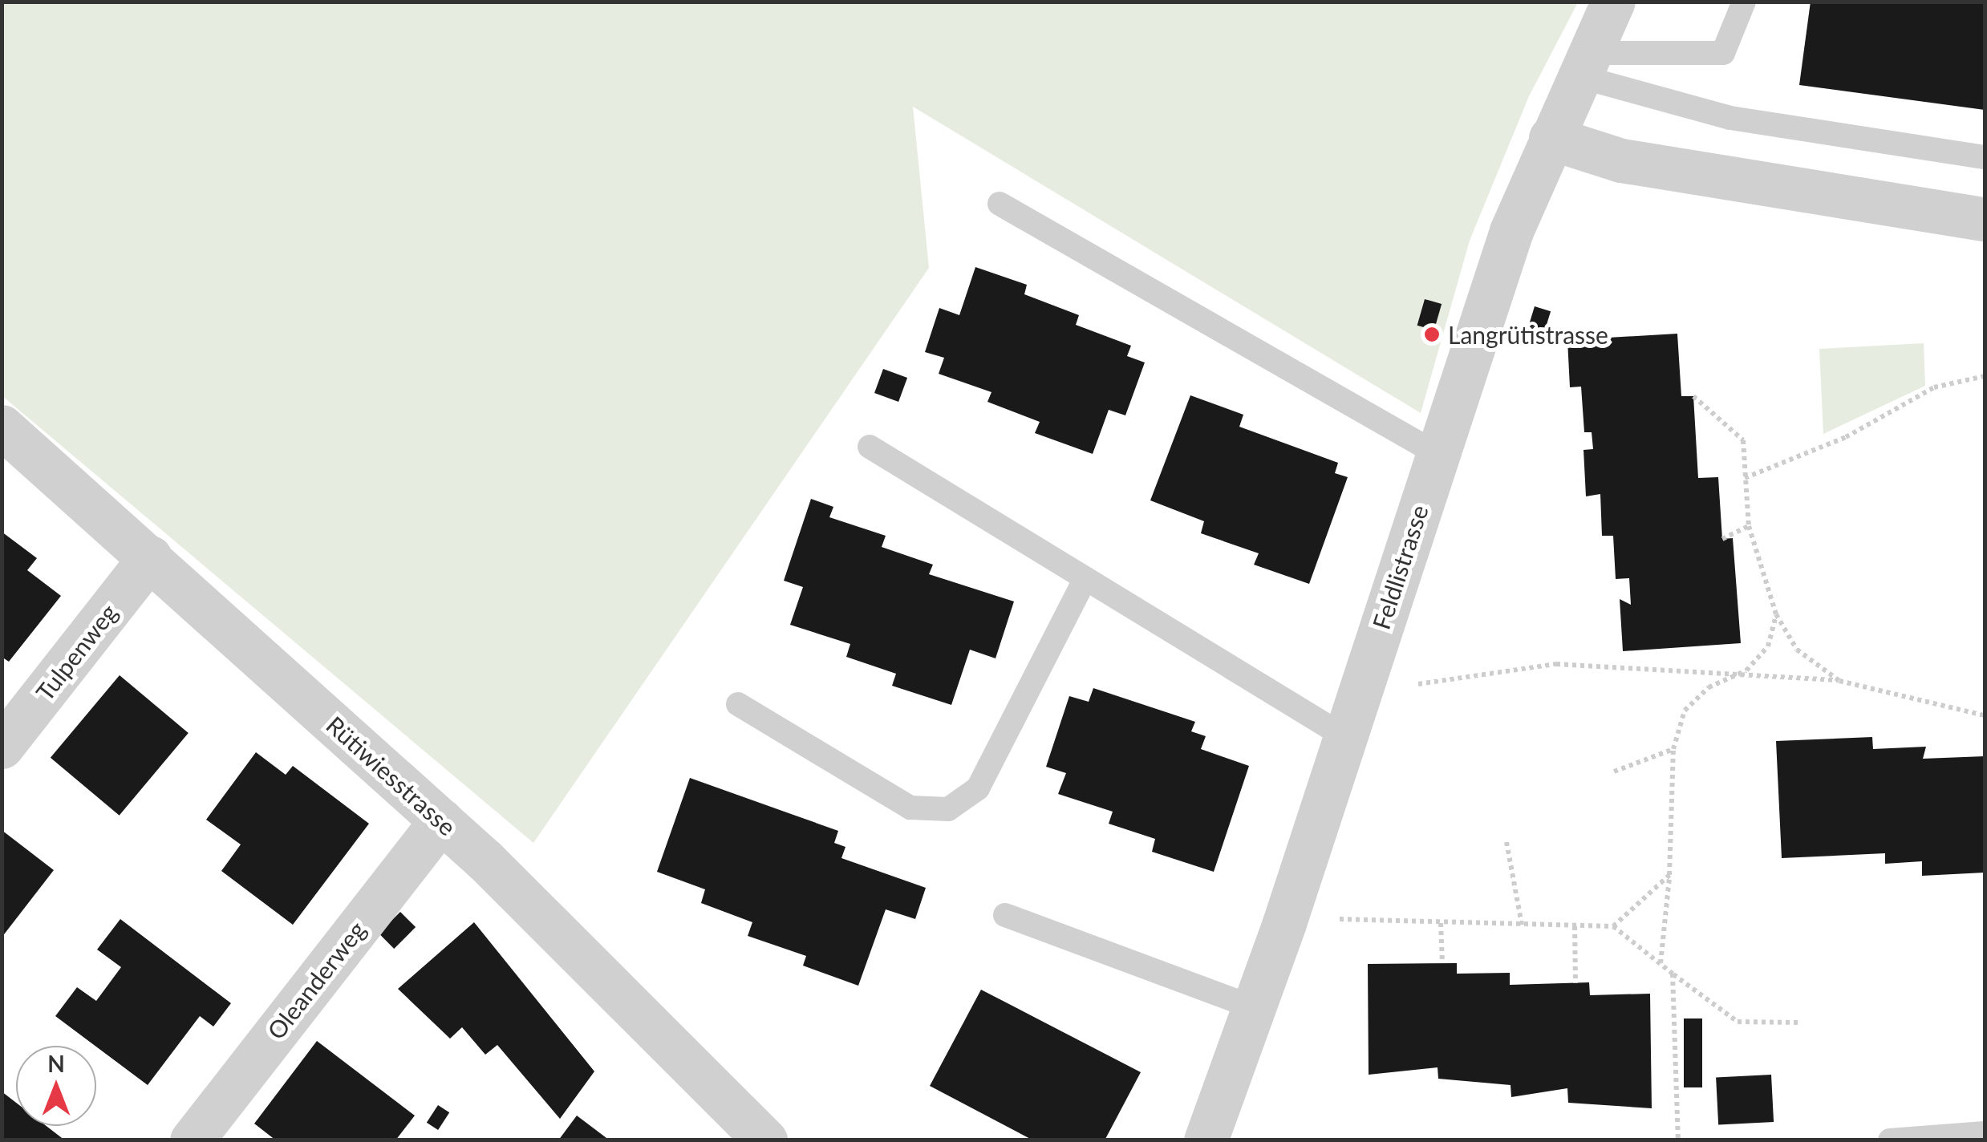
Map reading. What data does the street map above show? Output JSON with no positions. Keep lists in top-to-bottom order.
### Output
{
  "streets": {
    "street": [
      "Feldlistrasse",
      "Tulpenweg",
      "Rütiwiesstrasse",
      "Oleanderweg"
    ]
  },
  "crossings": [
    ["Tulpenweg", "Rütiwiesstrasse"],
    ["Rütiwiesstrasse", "Oleanderweg"]
  ],
  "places": ["Langrütistrasse"],
  "north": "top"
}
